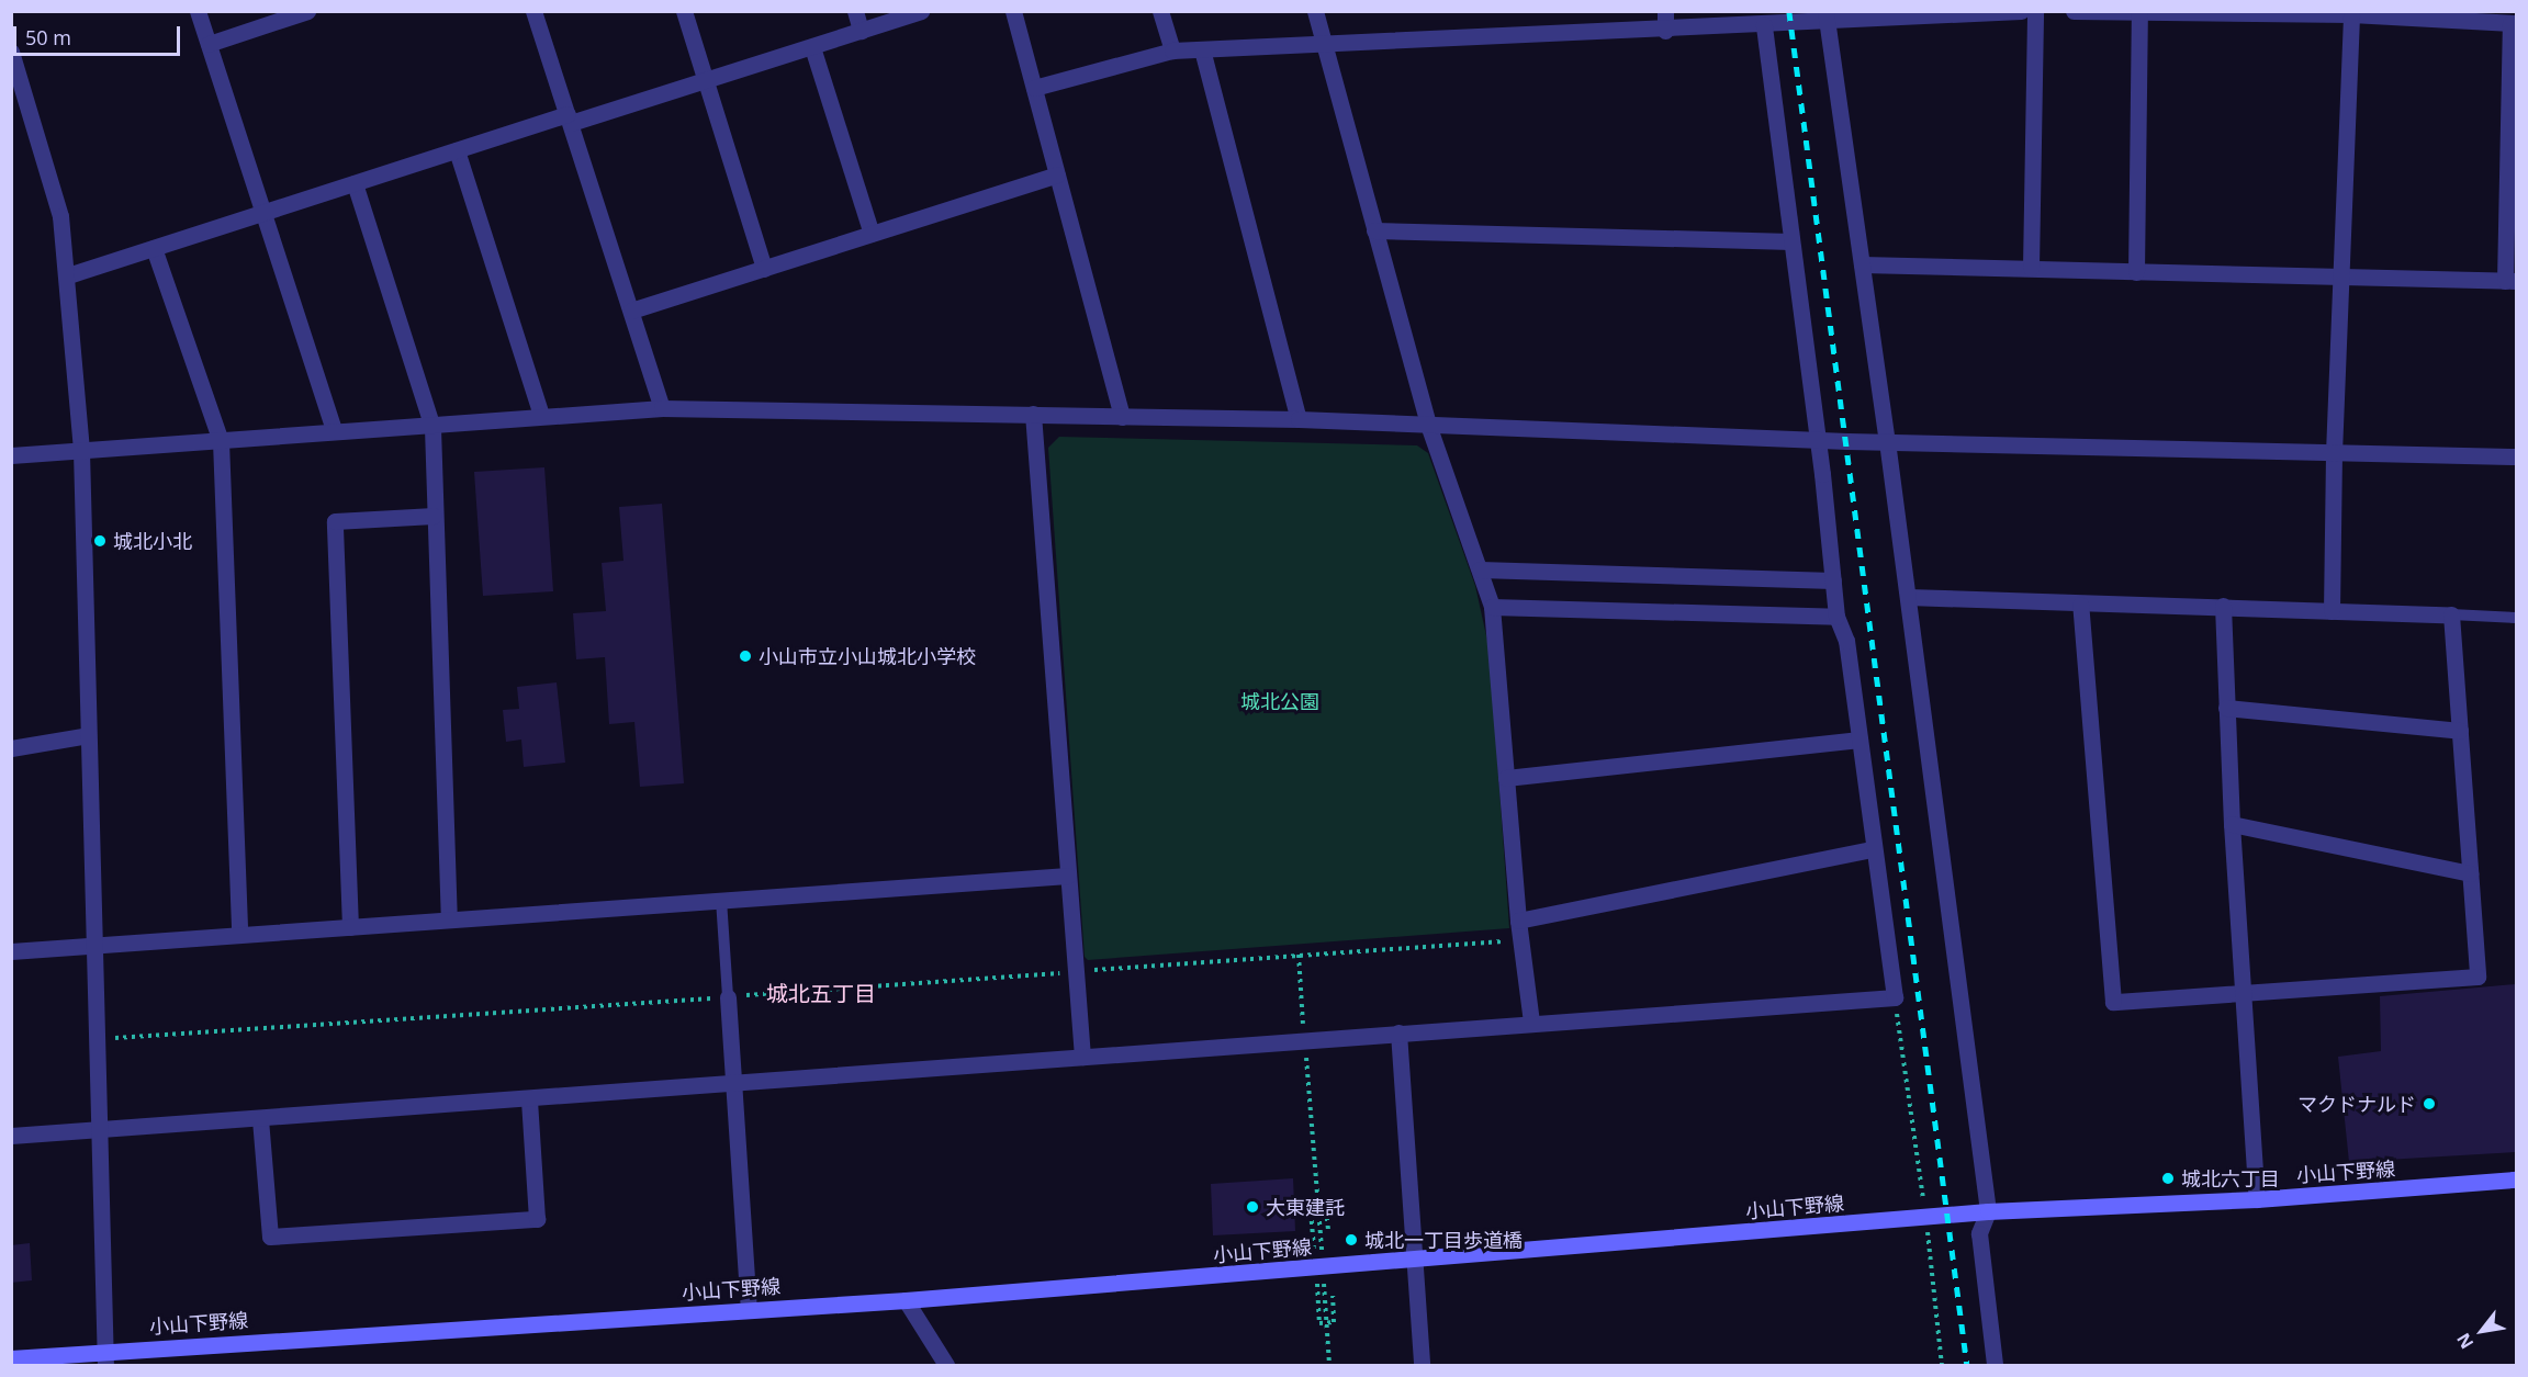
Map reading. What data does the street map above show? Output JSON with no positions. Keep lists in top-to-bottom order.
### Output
{
  "streets": {
    "main road": ["小山下野線"]
  },
  "districts": ["城北五丁目"],
  "parks": ["城北公園"],
  "places": [
    "城北小北",
    "小山市立小山城北小学校",
    "マクドナルド",
    "城北六丁目",
    "大東建託",
    "城北一丁目歩道橋"
  ],
  "scale_bar": "50 m",
  "north": "bottom left"
}
